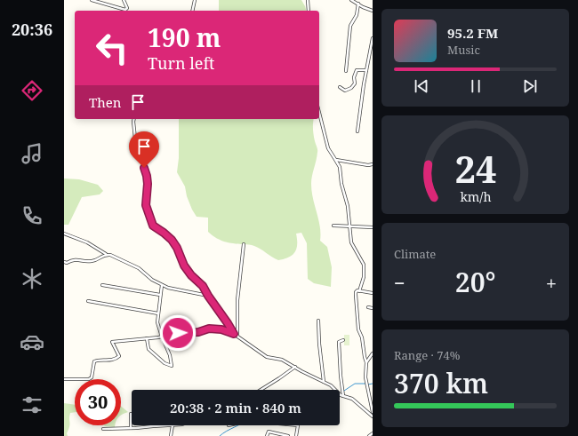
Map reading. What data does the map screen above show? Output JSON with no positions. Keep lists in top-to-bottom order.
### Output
{
  "page": {
    "tabs": "20:36",
    "turn": ["190 m", "Turn left"],
    "song": ["95.2 FM", "Music"],
    "then": "Then",
    "tile": [
      "Climate",
      ["Range · 74%", "370 km"]
    ],
    "heat": ["−", "20°", "+"],
    "limit": "30",
    "trip": "20:38 · 2 min · 840 m",
    "gauge": ["24", "km/h"]
  }
}
